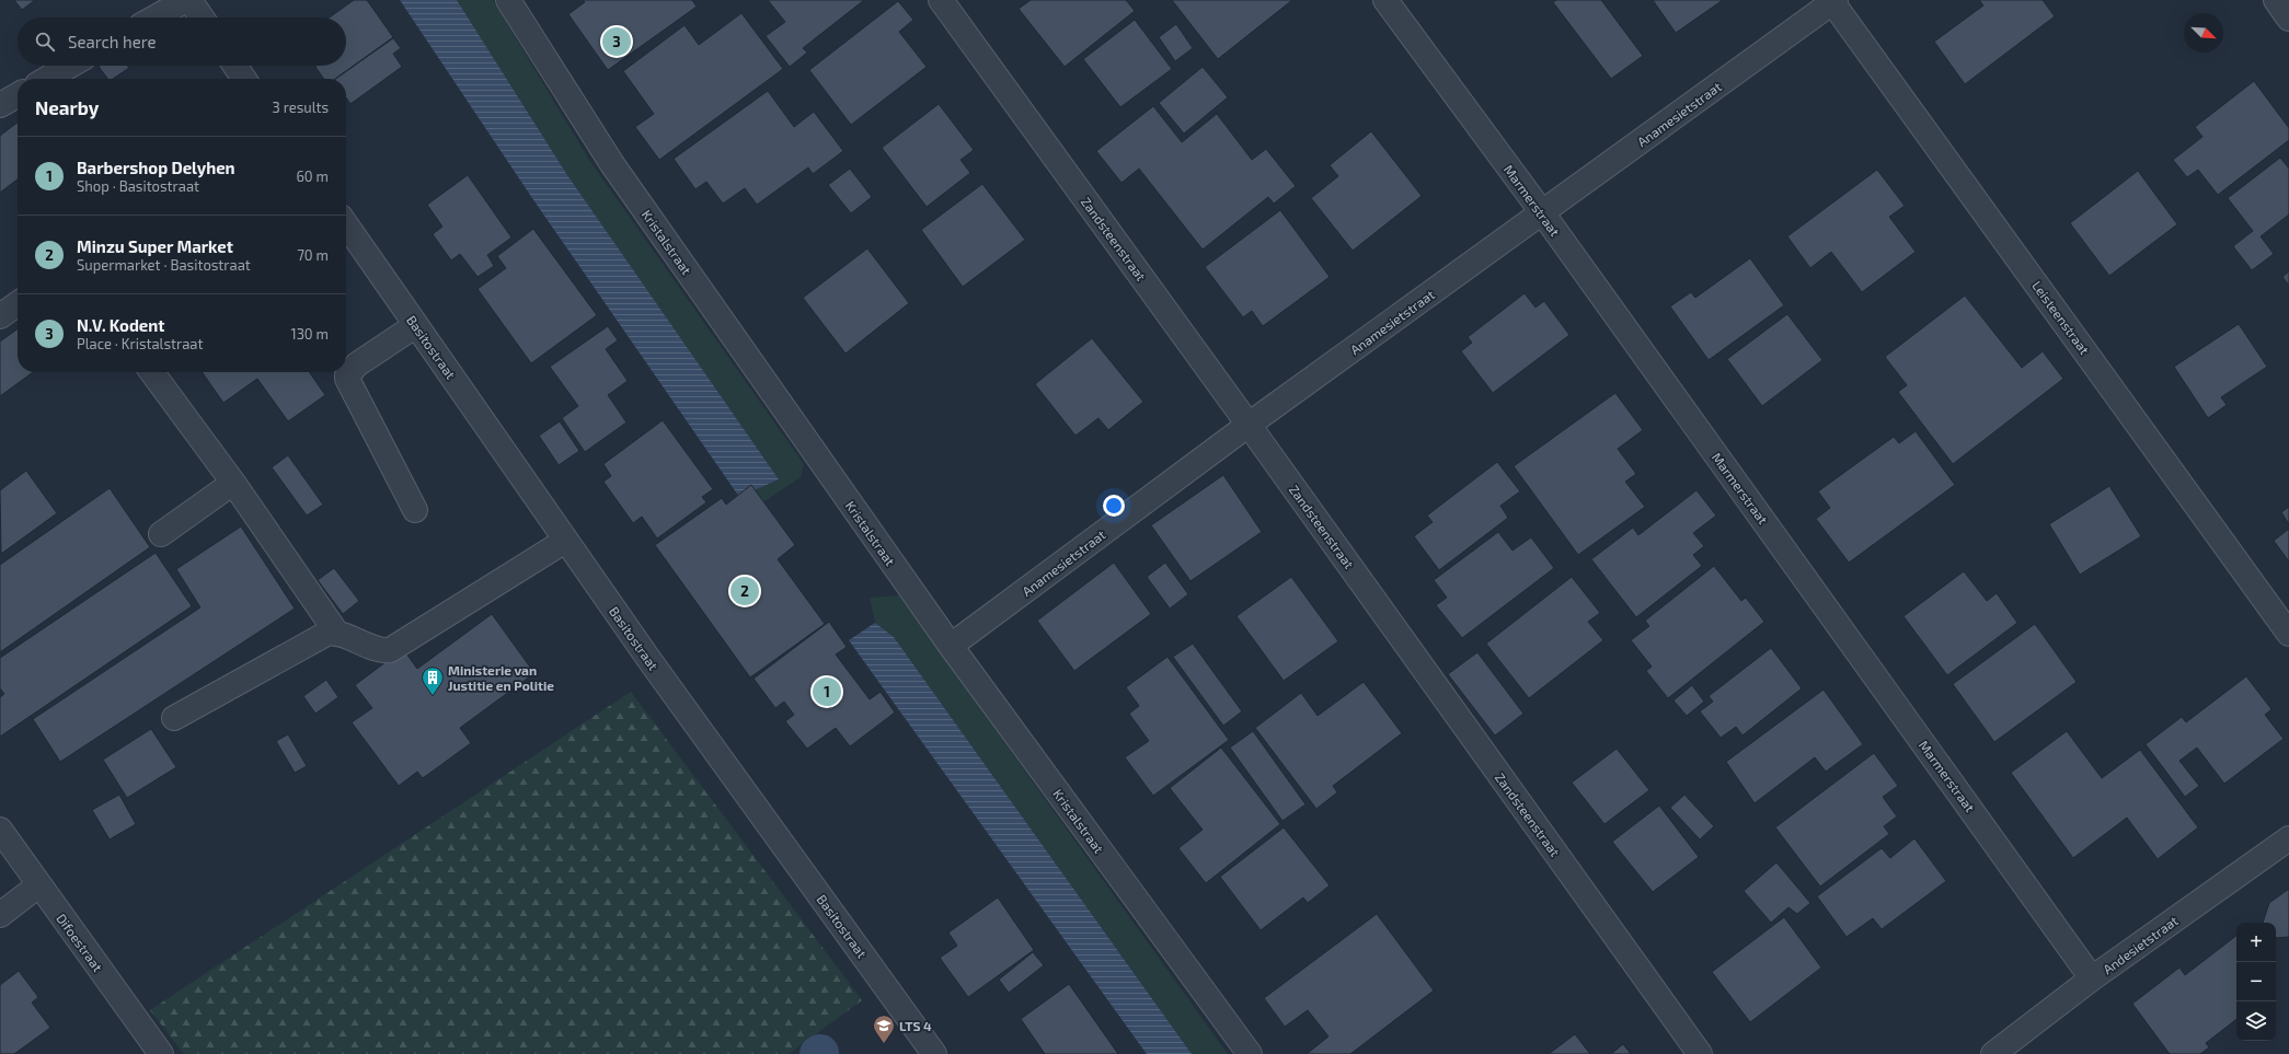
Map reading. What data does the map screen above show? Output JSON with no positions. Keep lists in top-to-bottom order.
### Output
{
  "streets": {
    "street": [
      "Anamesietstraat",
      "Marmerstraat",
      "Zandsteenstraat",
      "Kristalstraat",
      "Leisteenstraat",
      "Basitostraat",
      "Difoestraat",
      "Andesietstraat"
    ]
  },
  "crossings": [
    ["Anamesietstraat", "Marmerstraat"],
    ["Anamesietstraat", "Zandsteenstraat"],
    ["Anamesietstraat", "Kristalstraat"],
    ["Anamesietstraat", "Leisteenstraat"],
    ["Marmerstraat", "Andesietstraat"]
  ],
  "places": {
    "building": ["Ministerie van Justitie en Politie"],
    "school or university": ["LTS 4"]
  },
  "north": "bottom right",
  "page": {
    "search": "Search here",
    "pins": ["3", "2", "1"],
    "heading": ["Nearby", "3 results"],
    "list": [
      {
        "mark": "1",
        "name": "Barbershop Delyhen",
        "note": "Shop · Basitostraat",
        "value": "60 m"
      },
      {
        "mark": "2",
        "name": "Minzu Super Market",
        "note": "Supermarket · Basitostraat",
        "value": "70 m"
      },
      {
        "mark": "3",
        "name": "N.V. Kodent",
        "note": "Place · Kristalstraat",
        "value": "130 m"
      }
    ],
    "map_buttons": ["+", "−"]
  }
}
